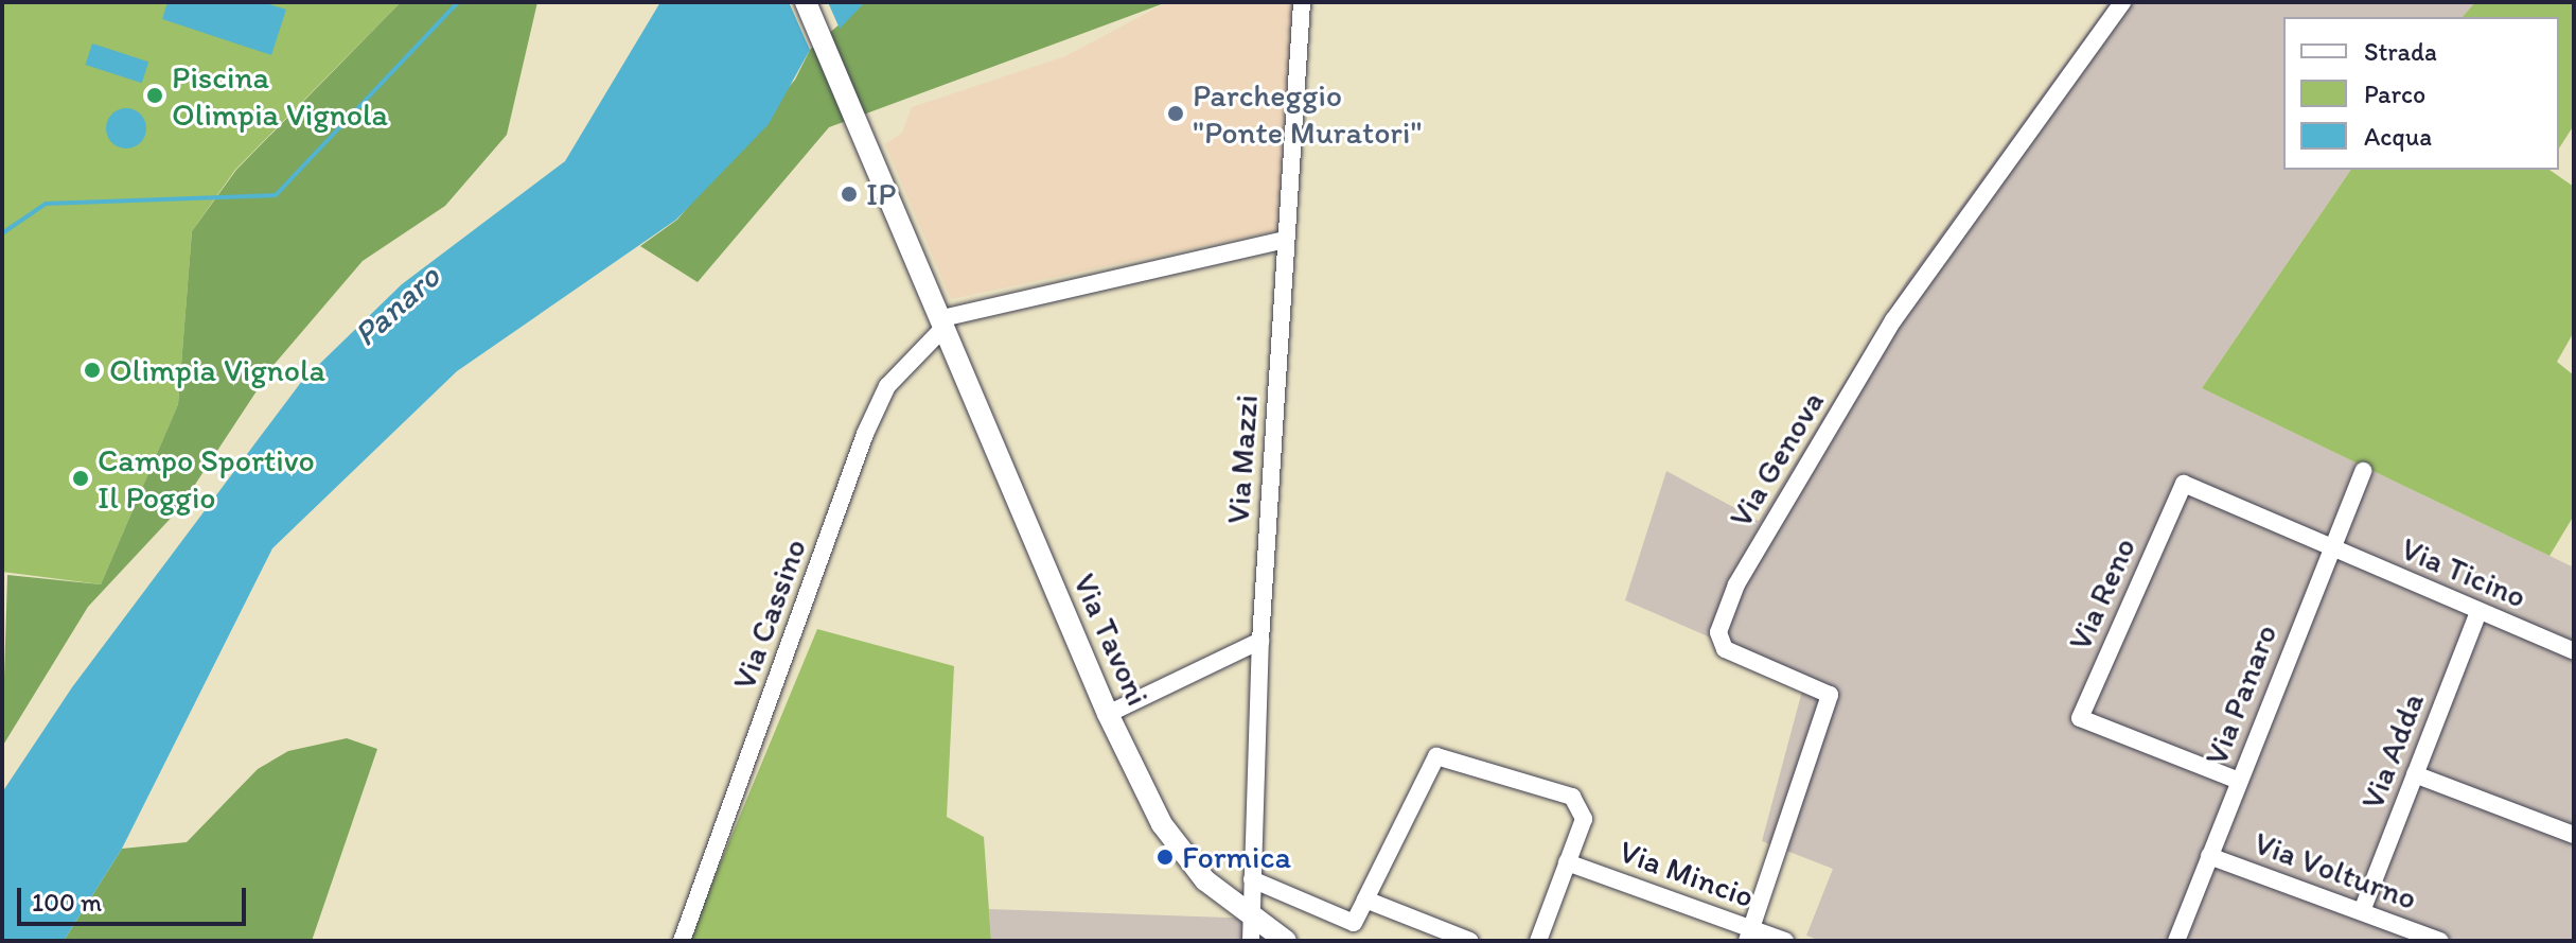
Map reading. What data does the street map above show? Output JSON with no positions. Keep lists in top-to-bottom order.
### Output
{
  "streets": {
    "main road": ["Via Tavoni"],
    "street": [
      "Via Mazzi",
      "Via Genova",
      "Via Ticino",
      "Via Reno",
      "Via Cassino",
      "Via Panaro",
      "Via Adda",
      "Via Volturno",
      "Via Mincio"
    ]
  },
  "crossings": [
    ["Via Mazzi", "Via Tavoni"],
    ["Via Genova", "Via Mincio"],
    ["Via Ticino", "Via Reno"],
    ["Via Ticino", "Via Panaro"],
    ["Via Ticino", "Via Adda"],
    ["Via Reno", "Via Panaro"],
    ["Via Cassino", "Via Tavoni"],
    ["Via Panaro", "Via Volturno"],
    ["Via Adda", "Via Volturno"]
  ],
  "water": ["Panaro"],
  "places": [
    "Piscina Olimpia Vignola",
    "Parcheggio \"Ponte Muratori\"",
    "IP",
    "Olimpia Vignola",
    "Campo Sportivo Il Poggio",
    "Formica"
  ],
  "legend": ["Strada", "Parco", "Acqua"],
  "scale_bar": "100 m"
}
